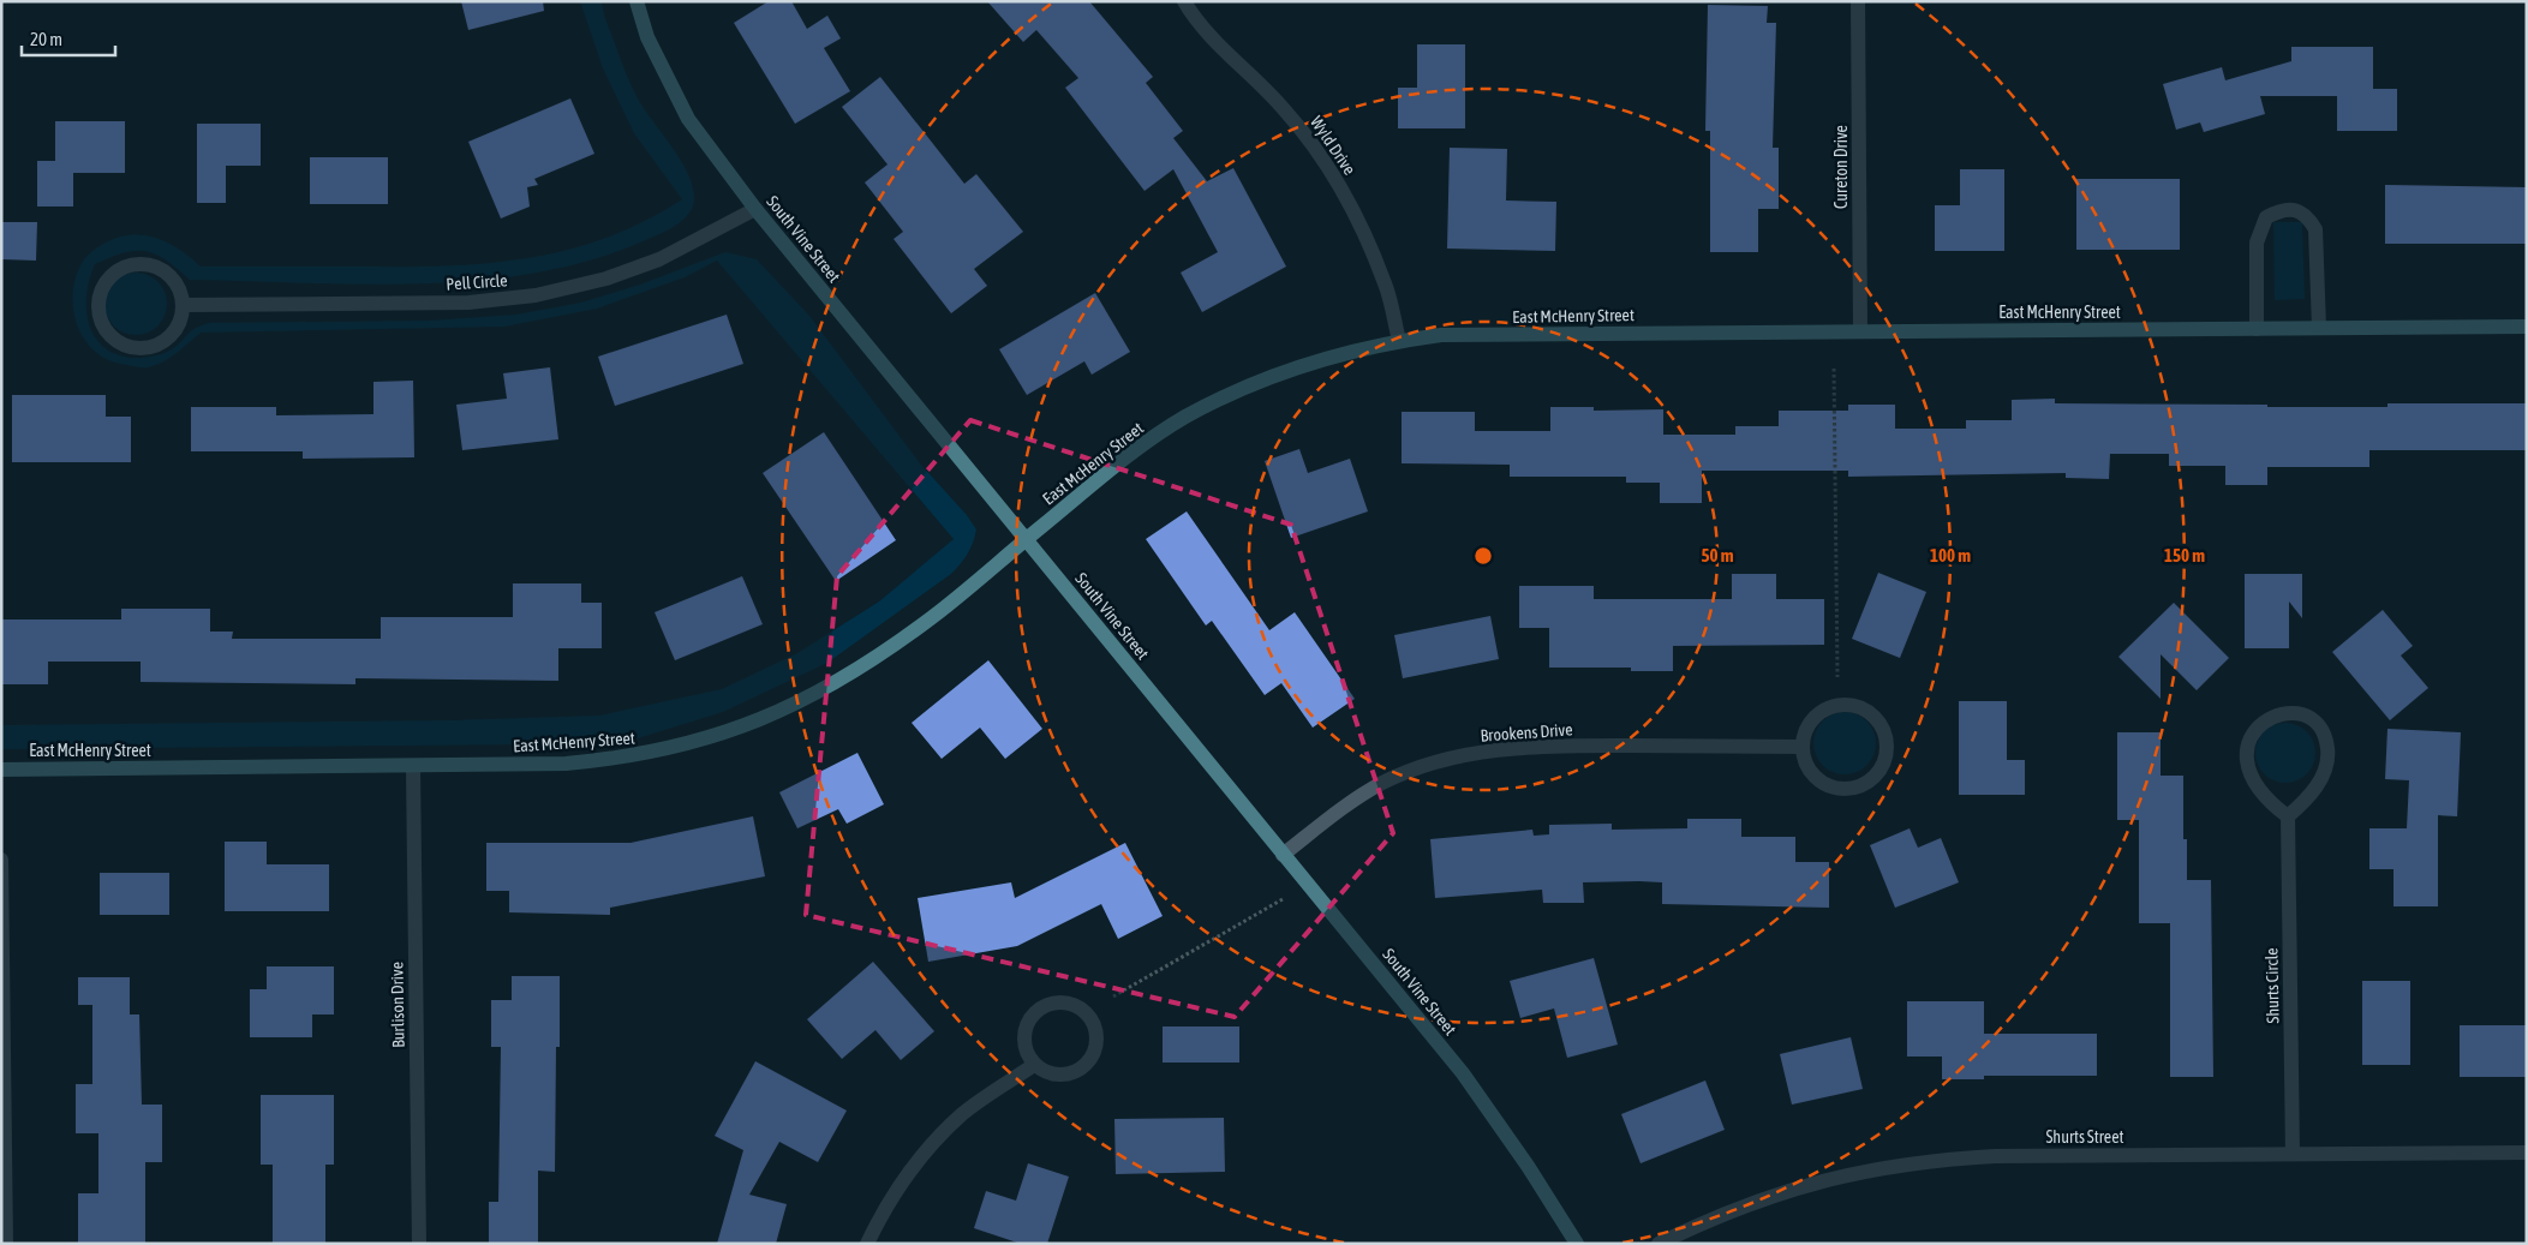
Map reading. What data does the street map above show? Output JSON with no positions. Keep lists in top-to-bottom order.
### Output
{
  "streets": {
    "street": [
      "Wyld Drive",
      "Cureton Drive",
      "South Vine Street",
      "Pell Circle",
      "East McHenry Street",
      "Brookens Drive",
      "Shurts Circle",
      "Burlison Drive",
      "Shurts Street"
    ]
  },
  "crossings": [
    ["Wyld Drive", "East McHenry Street"],
    ["Cureton Drive", "East McHenry Street"],
    ["South Vine Street", "Pell Circle"],
    ["South Vine Street", "East McHenry Street"],
    ["South Vine Street", "Brookens Drive"],
    ["East McHenry Street", "Burlison Drive"],
    ["Shurts Circle", "Shurts Street"]
  ],
  "scale_bar": "20 m",
  "rings": ["50 m", "100 m", "150 m"]
}
